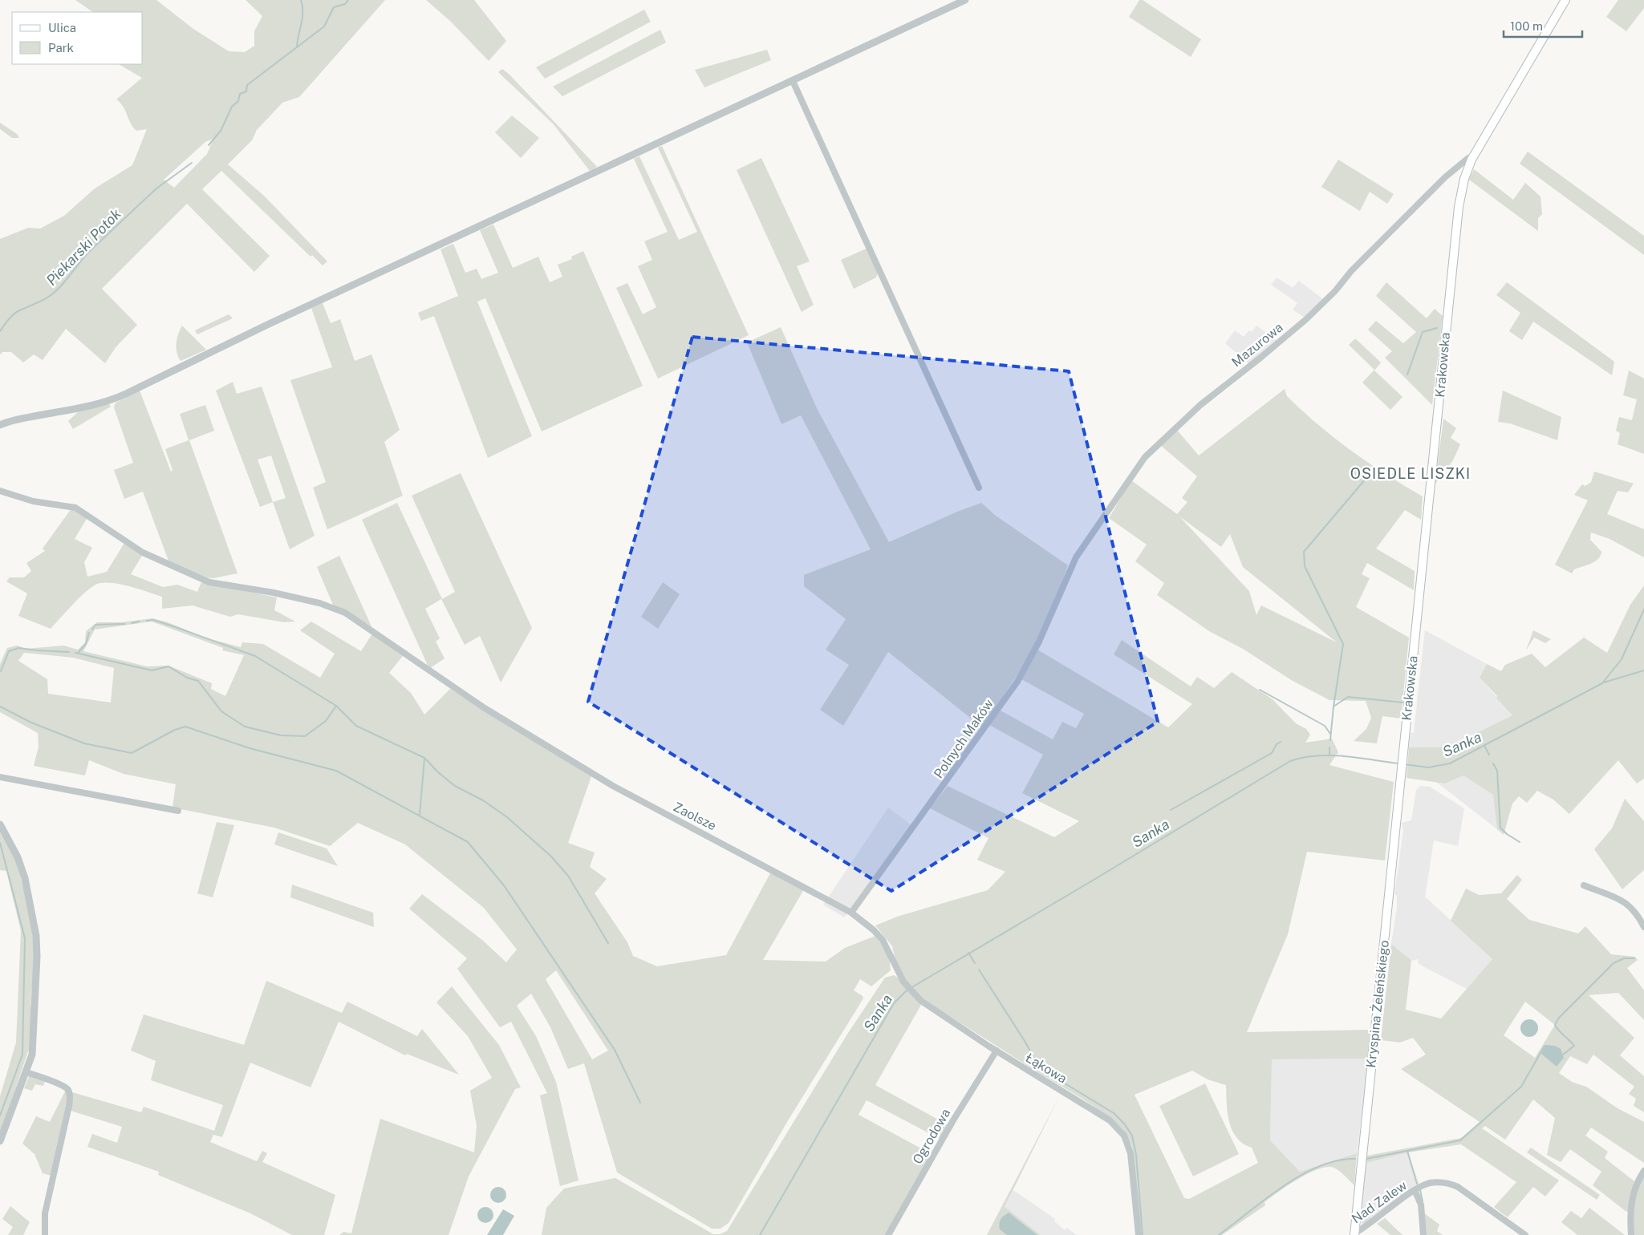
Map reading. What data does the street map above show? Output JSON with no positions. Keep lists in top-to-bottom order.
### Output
{
  "streets": {
    "main road": ["Krakowska", "Kryspina Żeleńskiego"],
    "street": [
      "Mazurowa",
      "Polnych Maków",
      "Zaolsze",
      "Łąkowa",
      "Ogrodowa",
      "Nad Zalew"
    ]
  },
  "crossings": [
    ["Mazurowa", "Krakowska"],
    ["Mazurowa", "Polnych Maków"],
    ["Krakowska", "Kryspina Żeleńskiego"],
    ["Polnych Maków", "Zaolsze"],
    ["Zaolsze", "Łąkowa"],
    ["Kryspina Żeleńskiego", "Nad Zalew"],
    ["Łąkowa", "Ogrodowa"]
  ],
  "districts": ["OSIEDLE LISZKI"],
  "water": ["Piekarski Potok", "Sanka"],
  "legend": ["Ulica", "Park"],
  "scale_bar": "100 m"
}
